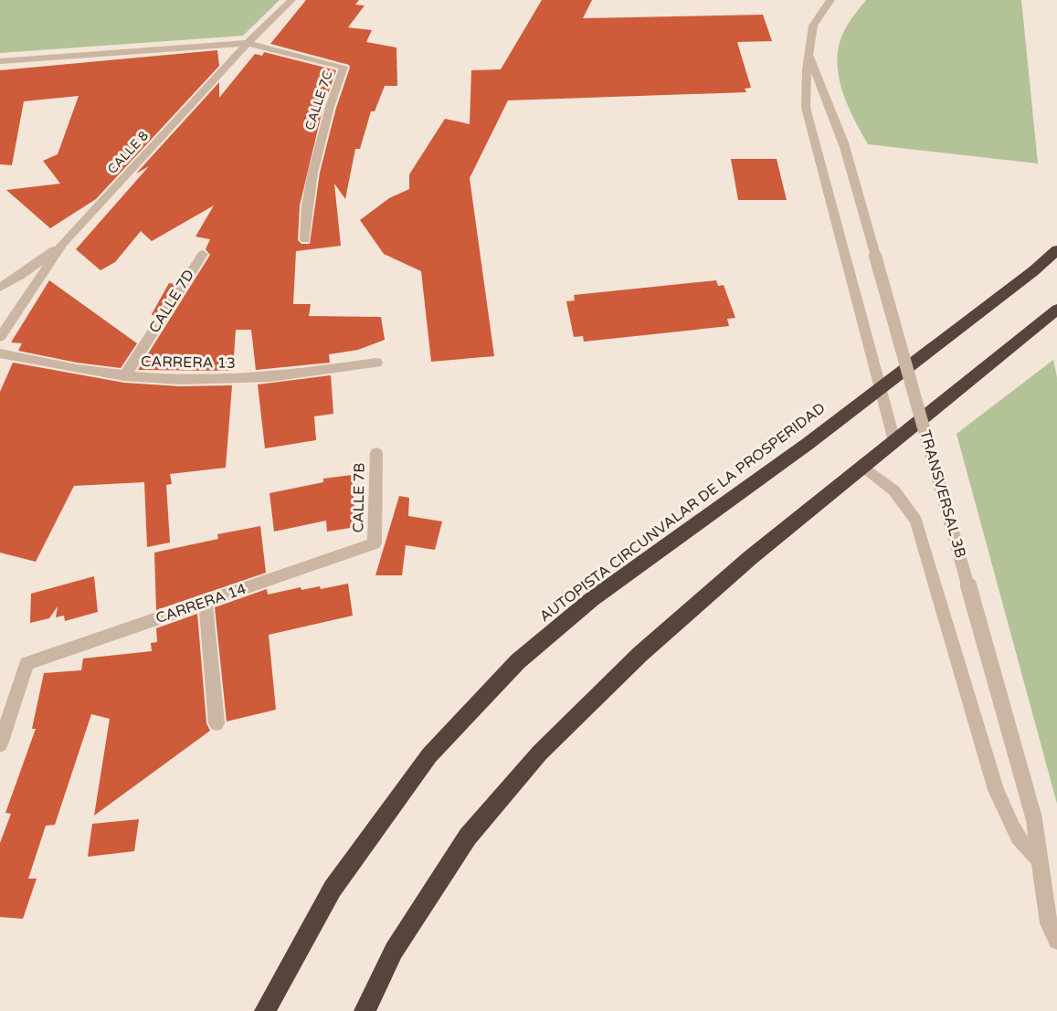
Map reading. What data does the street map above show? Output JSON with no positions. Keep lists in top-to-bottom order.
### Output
{
  "streets": {
    "highway": ["AUTOPISTA CIRCUNVALAR DE LA PROSPERIDAD"],
    "street": [
      "CALLE 7C",
      "CALLE 8",
      "CALLE 7D",
      "CARRERA 13",
      "TRANSVERSAL 3B",
      "CALLE 7B",
      "CARRERA 14"
    ]
  },
  "crossings": [
    ["CALLE 7C", "CALLE 8"],
    ["CALLE 7D", "CARRERA 13"],
    ["CALLE 7B", "CARRERA 14"]
  ]
}
